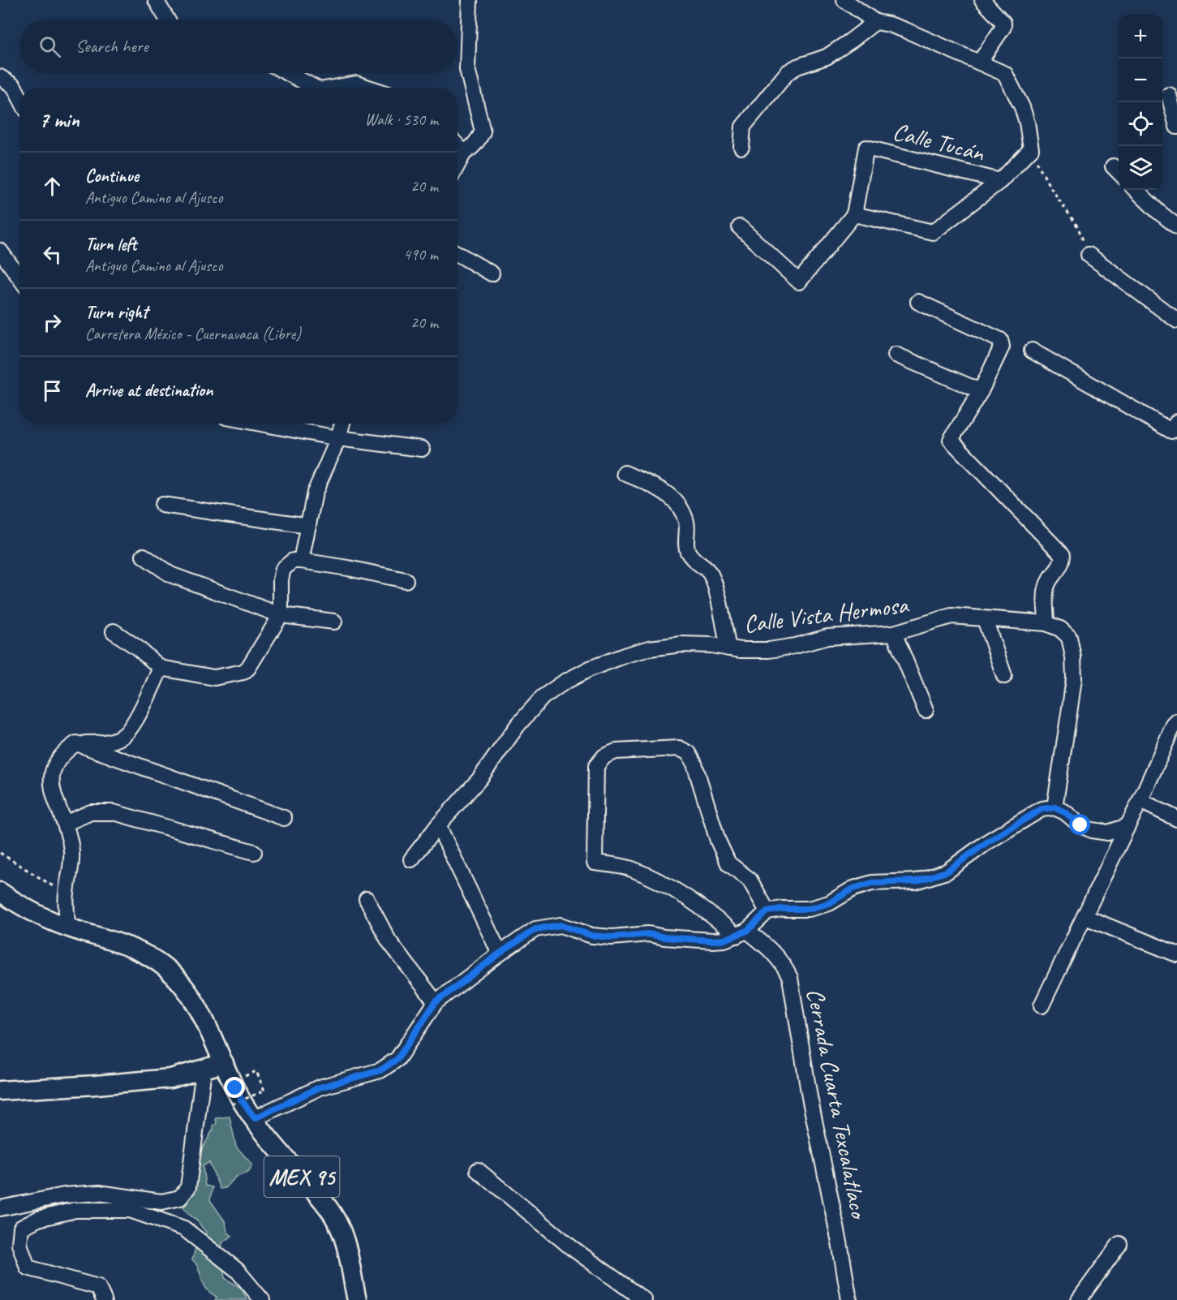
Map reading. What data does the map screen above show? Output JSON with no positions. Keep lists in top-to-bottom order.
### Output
{
  "streets": {
    "main road": ["MEX 95"],
    "street": ["Calle Tucán", "Calle Vista Hermosa", "Cerrada Cuarta Texcalatlaco"]
  },
  "page": {
    "map_buttons": ["+", "−"],
    "search": "Search here",
    "heading": ["7 min", "Walk · 530 m"],
    "list": [
      ["Continue", "Antiguo Camino al Ajusco", "20 m"],
      ["Turn left", "Antiguo Camino al Ajusco", "490 m"],
      ["Turn right", "Carretera México - Cuernavaca (Libre)", "20 m"],
      "Arrive at destination"
    ]
  }
}
